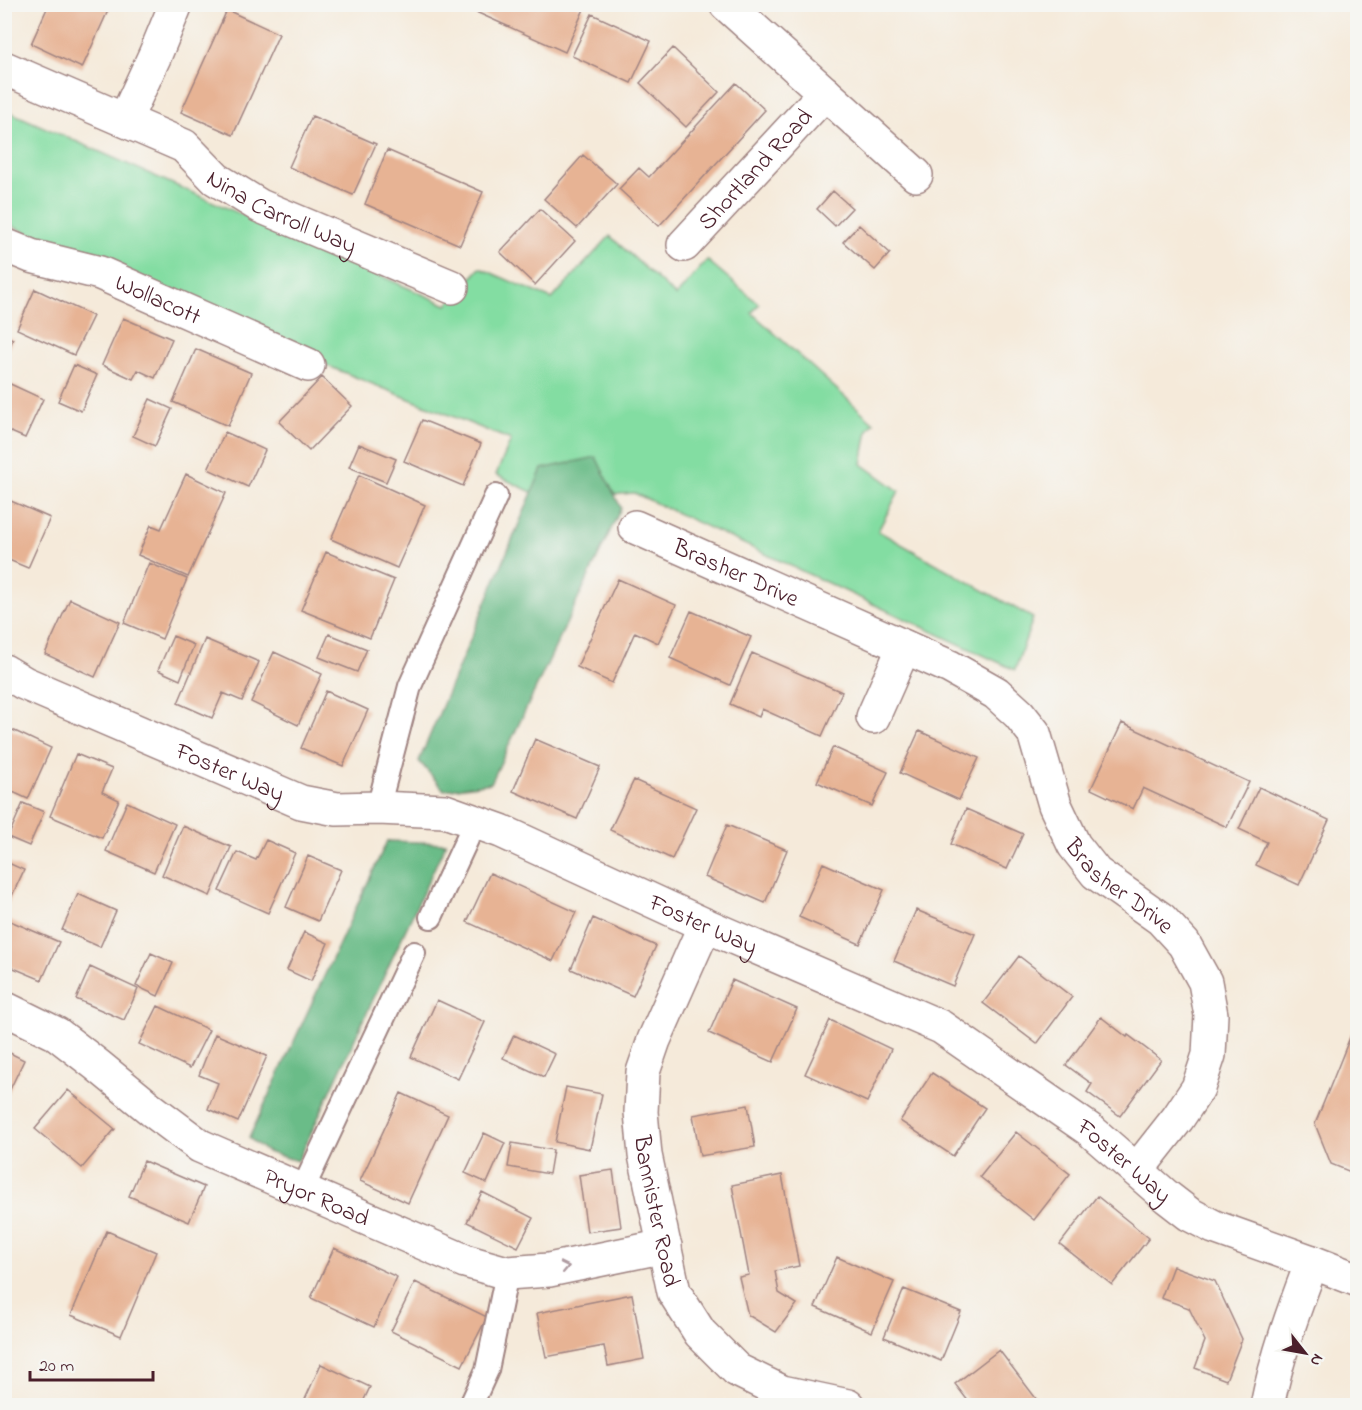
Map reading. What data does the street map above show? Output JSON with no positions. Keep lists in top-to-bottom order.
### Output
{
  "streets": {
    "street": [
      "Shortland Road",
      "Nina Carroll Way",
      "Wollacott",
      "Brasher Drive",
      "Foster Way",
      "Pryor Road",
      "Bannister Road"
    ]
  },
  "crossings": [
    ["Brasher Drive", "Foster Way"],
    ["Foster Way", "Bannister Road"],
    ["Pryor Road", "Bannister Road"]
  ],
  "scale_bar": "20 m",
  "north": "bottom right"
}
